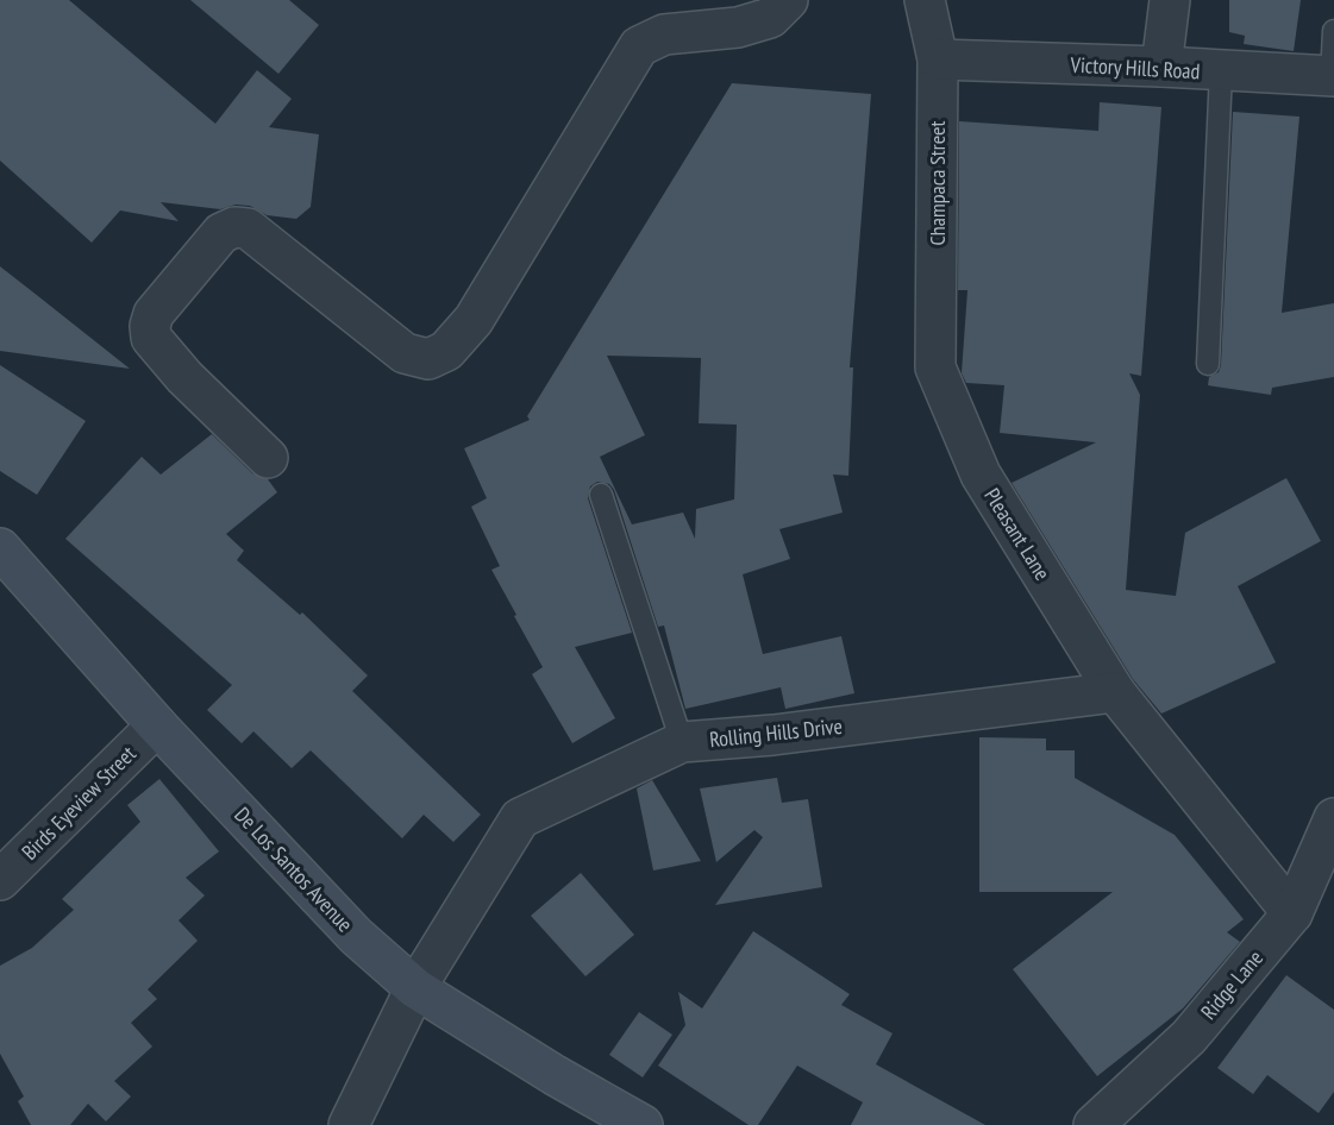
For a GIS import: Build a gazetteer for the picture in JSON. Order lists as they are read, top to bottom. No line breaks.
{"streets":{"street":["Victory Hills Road","Champaca Street","Pleasant Lane","Rolling Hills Drive","Birds Eyeview Street","De Los Santos Avenue","Ridge Lane"]},"crossings":[["Victory Hills Road","Champaca Street"],["Champaca Street","Pleasant Lane"],["Pleasant Lane","Rolling Hills Drive"],["Rolling Hills Drive","De Los Santos Avenue"],["Birds Eyeview Street","De Los Santos Avenue"]]}
